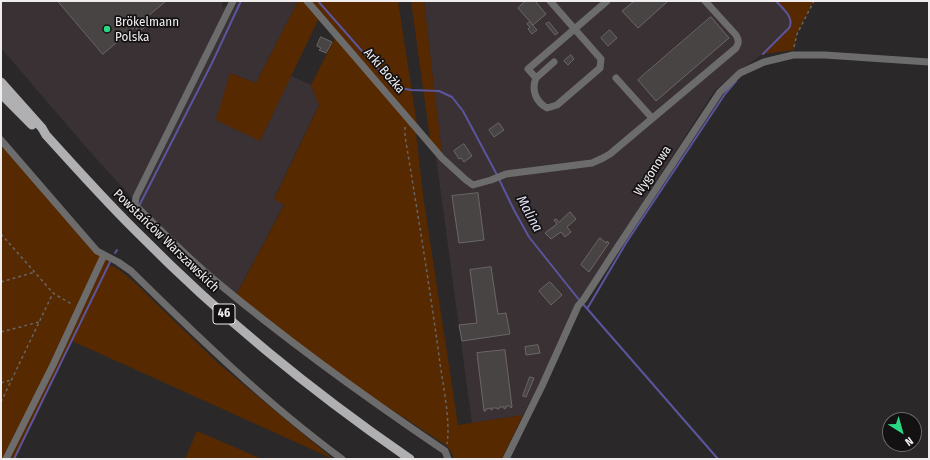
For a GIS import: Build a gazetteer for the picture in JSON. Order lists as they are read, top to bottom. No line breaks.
{"streets":{"main road":["Powstańców Warszawskich","46"],"street":["Arki Bożka","Wygonowa"]},"water":["Malina"],"places":["Brökelmann Polska"],"north":"bottom right"}
